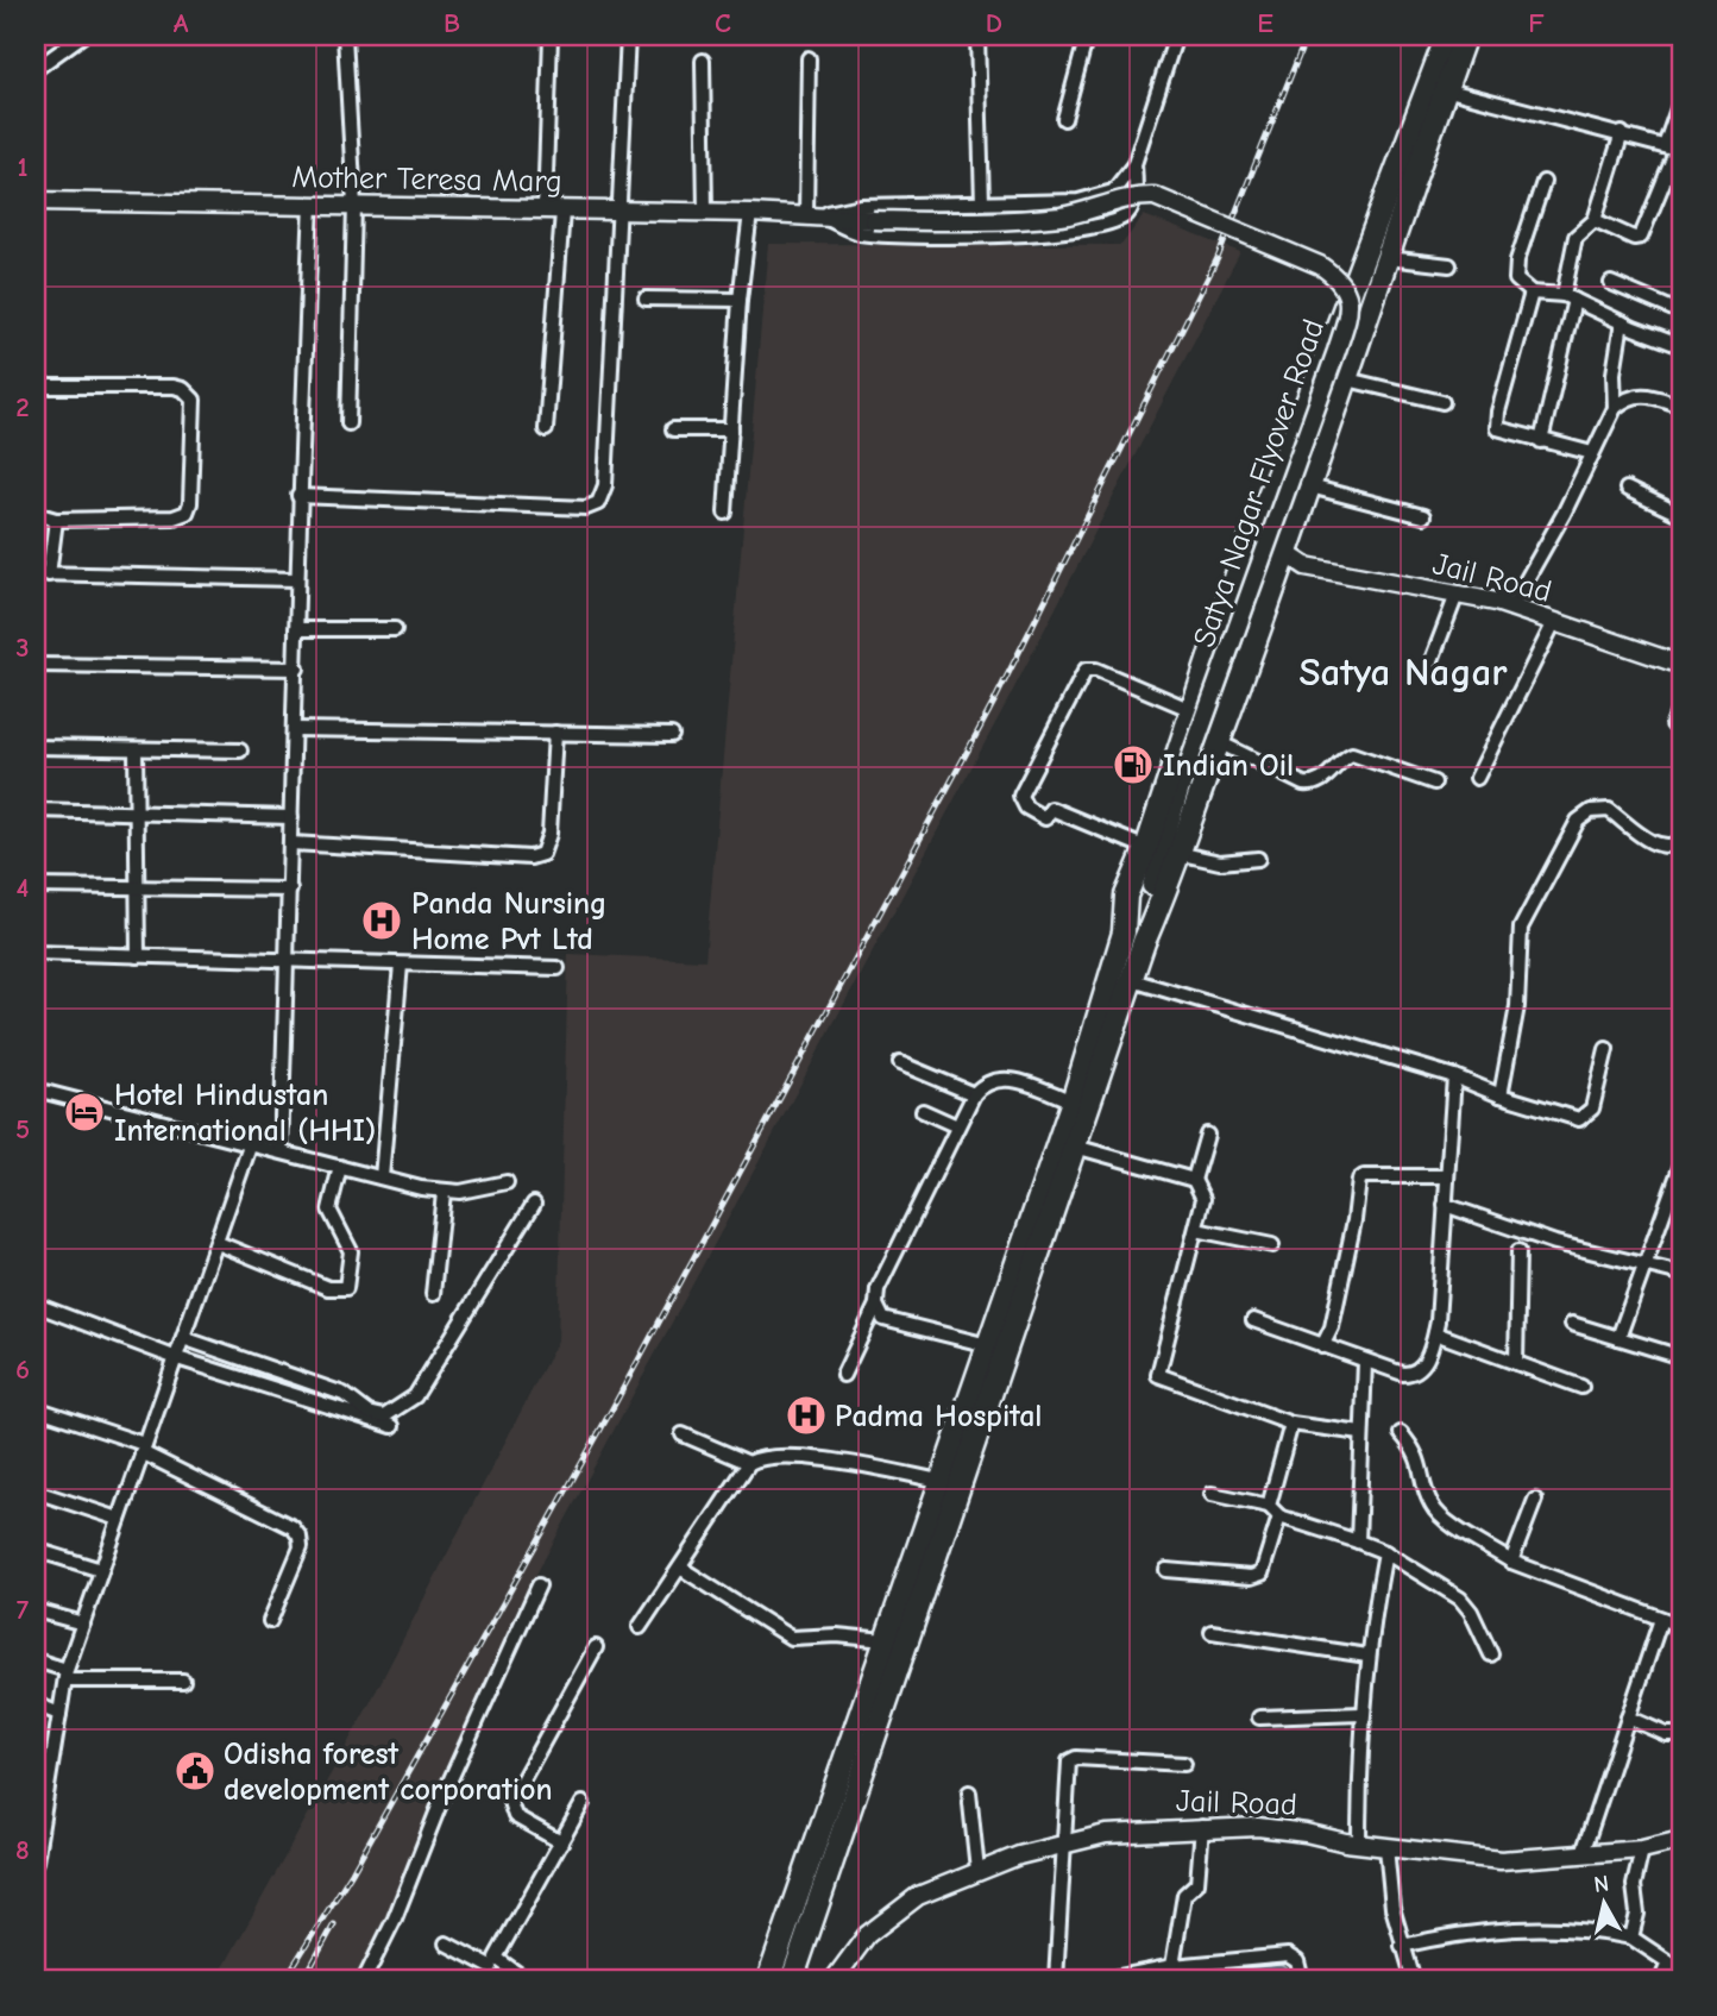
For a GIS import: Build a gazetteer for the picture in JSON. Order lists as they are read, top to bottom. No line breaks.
{"streets":{"street":["Mother Teresa Marg","Satya Nagar Flyover Road","Jail Road"]},"crossings":[["Mother Teresa Marg","Satya Nagar Flyover Road"]],"districts":["Satya Nagar"],"places":{"fuel station":["Indian Oil"],"hospital":["Panda Nursing Home Pvt Ltd","Padma Hospital"],"hotel":["Hotel Hindustan International (HHI)"],"public building":["Odisha forest development corporation"]},"north":"top","grid":{"columns":["A","B","C","D","E","F"],"rows":["1","2","3","4","5","6","7","8"]}}
